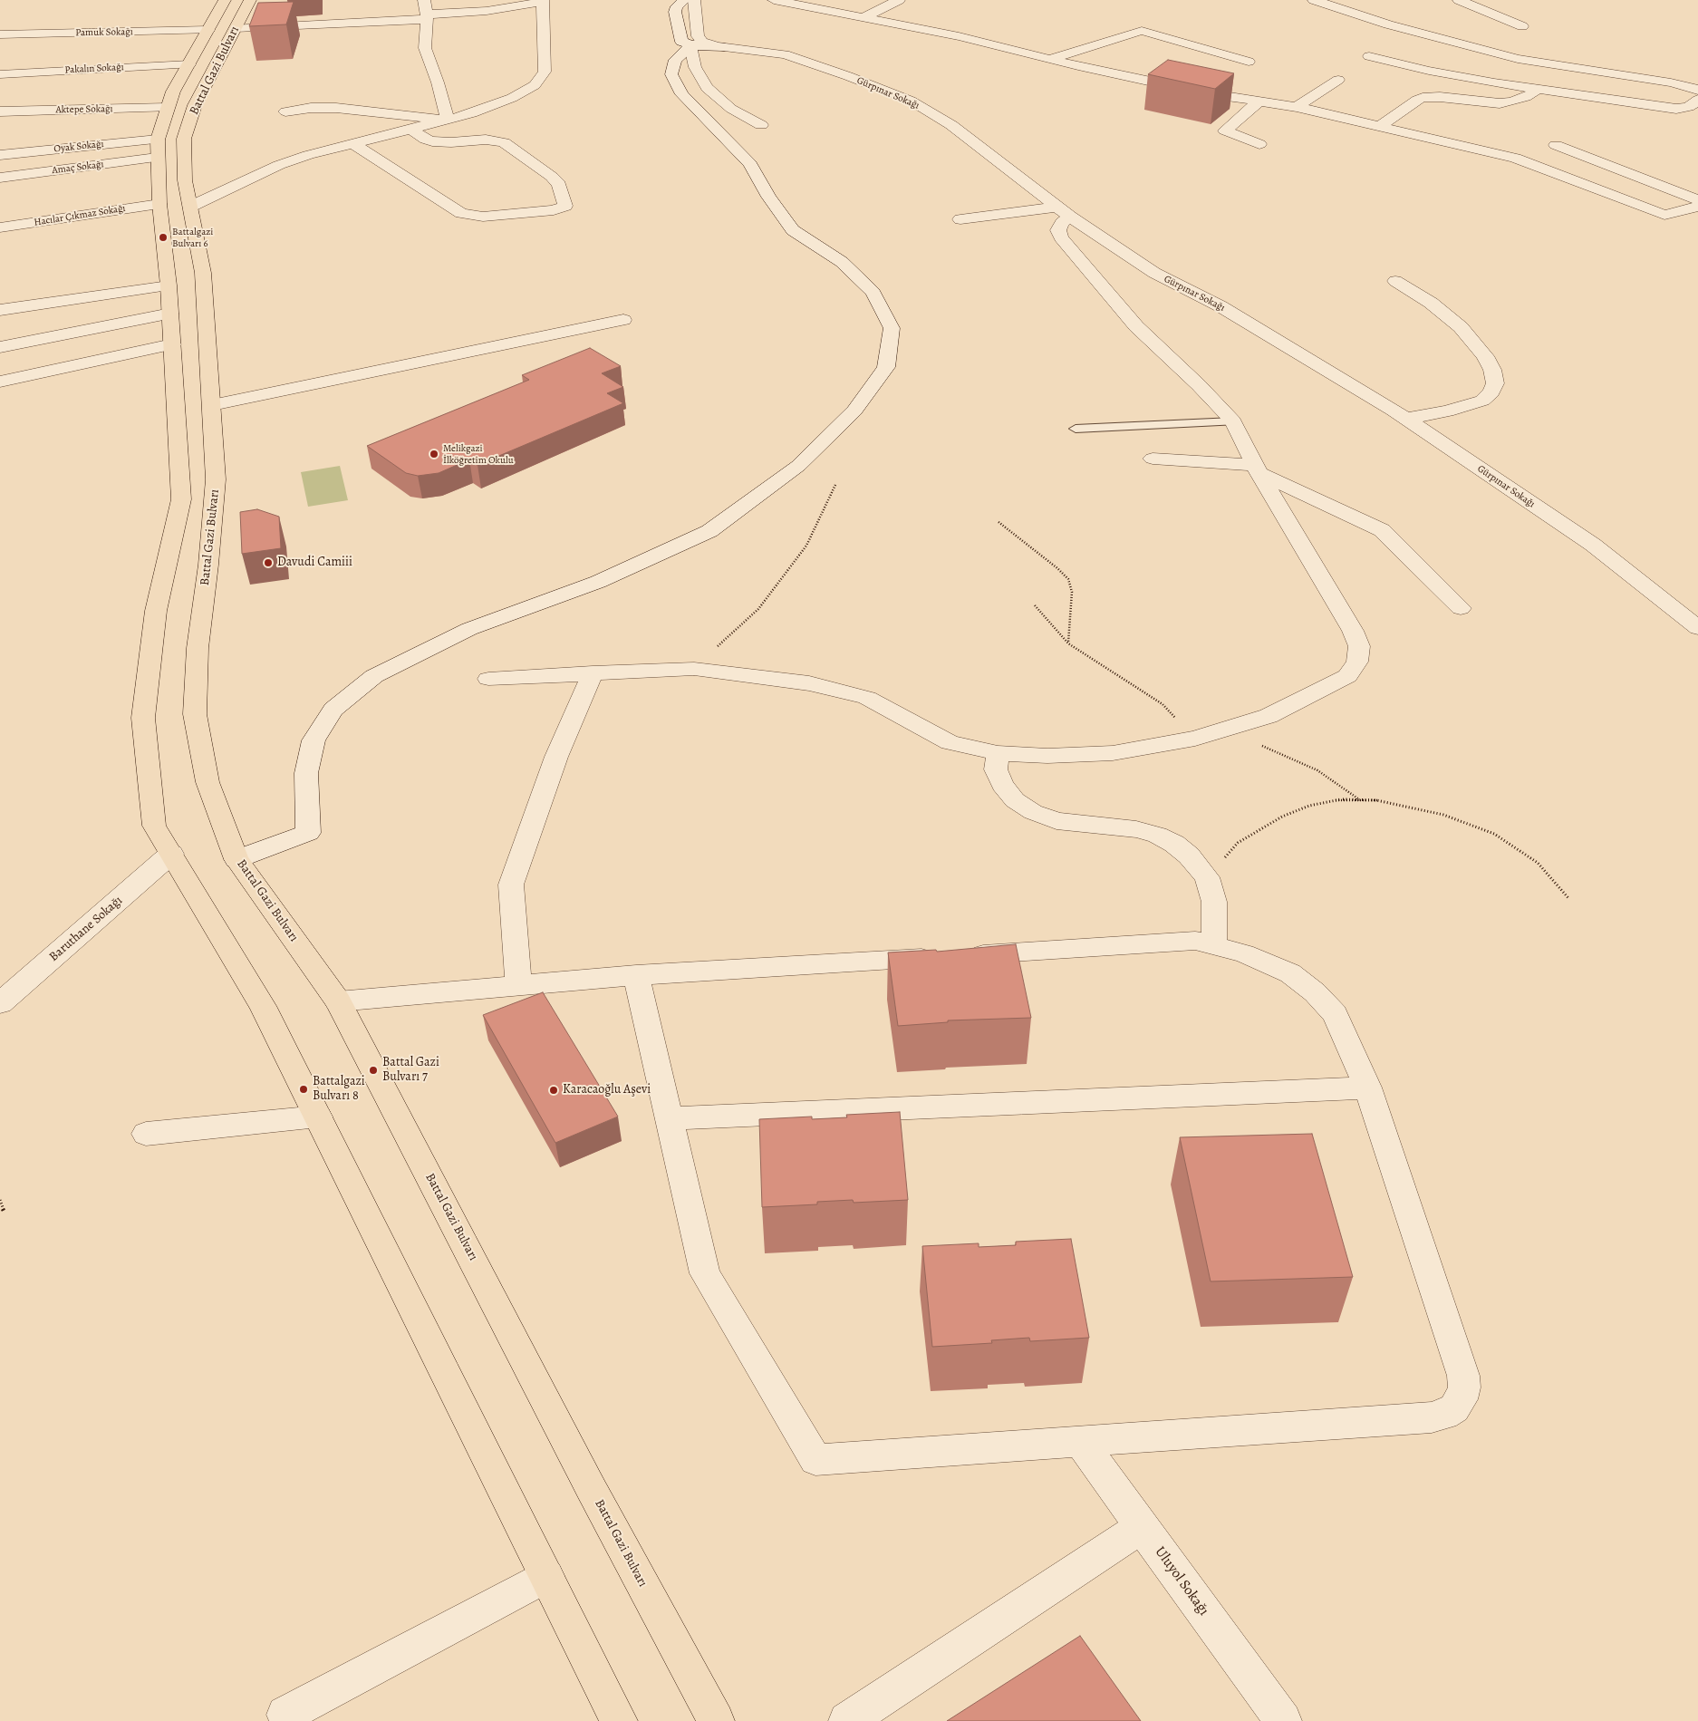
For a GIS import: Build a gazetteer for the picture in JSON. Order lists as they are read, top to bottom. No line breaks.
{"streets":{"main road":["Battal Gazi Bulvarı"],"street":["Pamuk Sokağı","Pakalın Sokağı","Gürpınar Sokağı","Aktepe Sokağı","Oyak Sokağı","Amaç Sokağı","Hacılar Çıkmaz Sokağı","Baruthane Sokağı","Uluyol Sokağı"]},"crossings":[["Pamuk Sokağı","Battal Gazi Bulvarı"],["Pakalın Sokağı","Battal Gazi Bulvarı"],["Battal Gazi Bulvarı","Aktepe Sokağı"],["Battal Gazi Bulvarı","Oyak Sokağı"],["Battal Gazi Bulvarı","Amaç Sokağı"],["Battal Gazi Bulvarı","Hacılar Çıkmaz Sokağı"],["Battal Gazi Bulvarı","Baruthane Sokağı"],["Oyak Sokağı","Amaç Sokağı"]],"places":["Battalgazi Bulvarı 6","Melikgazi İlköğretim Okulu","Davudi Camiii","Battal Gazi Bulvarı 7","Battalgazi Bulvarı 8","Karacaoğlu Aşevi"]}
